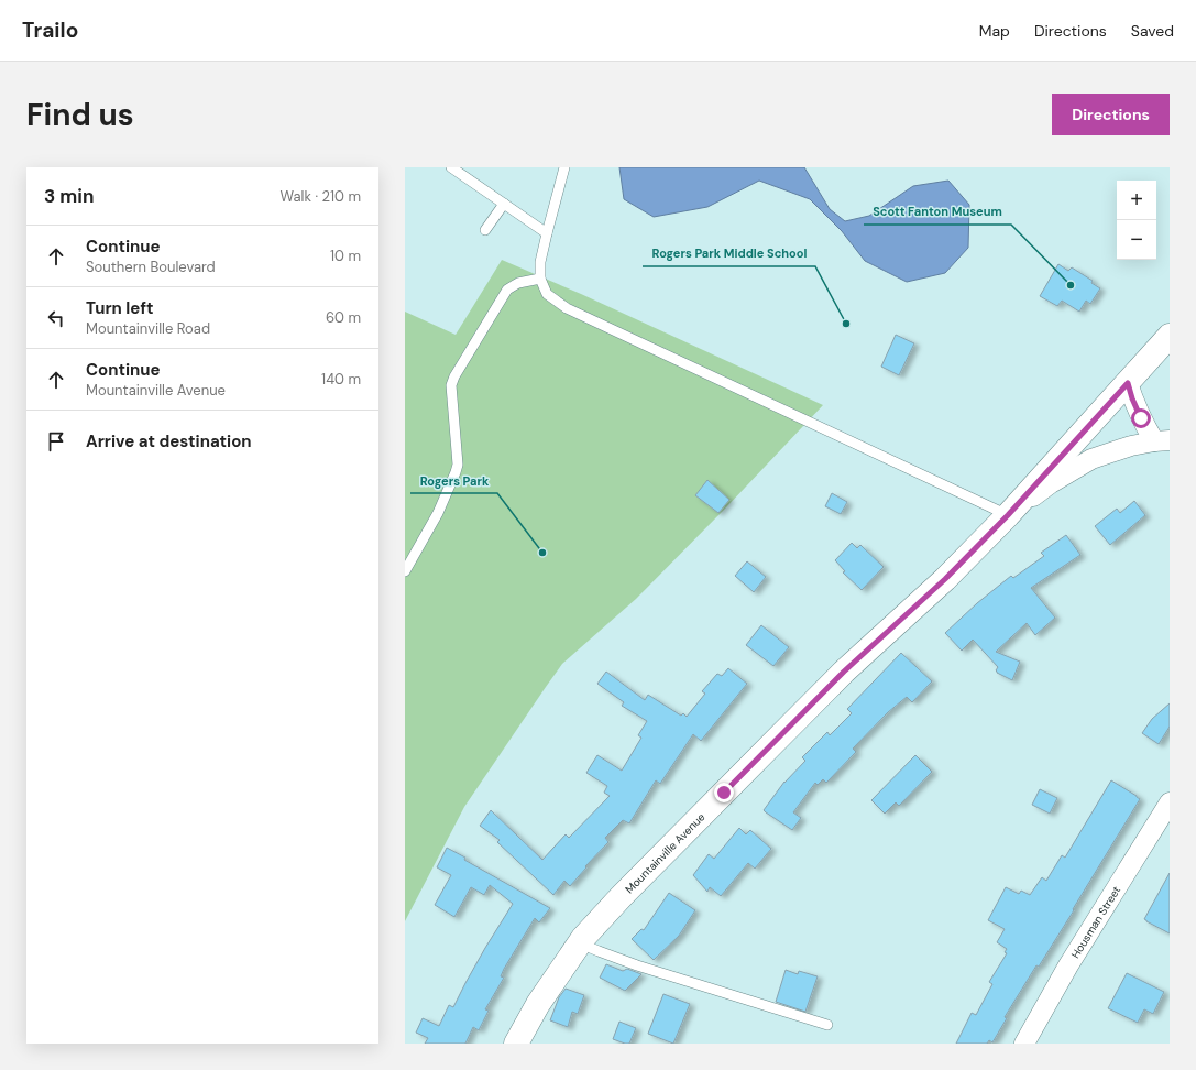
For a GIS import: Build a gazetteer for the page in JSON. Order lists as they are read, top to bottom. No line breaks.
{"streets":{"street":["Mountainville Avenue","Housman Street"]},"places":["Scott Fanton Museum","Rogers Park Middle School","Rogers Park"],"page":{"header":"Trailo","nav":["Map","Directions","Saved"],"buttons":"Directions","title":"Find us","heading":["3 min","Walk · 210 m"],"map_buttons":["+","−"],"list":[["Continue","Southern Boulevard","10 m"],["Turn left","Mountainville Road","60 m"],["Continue","Mountainville Avenue","140 m"],"Arrive at destination"]}}
